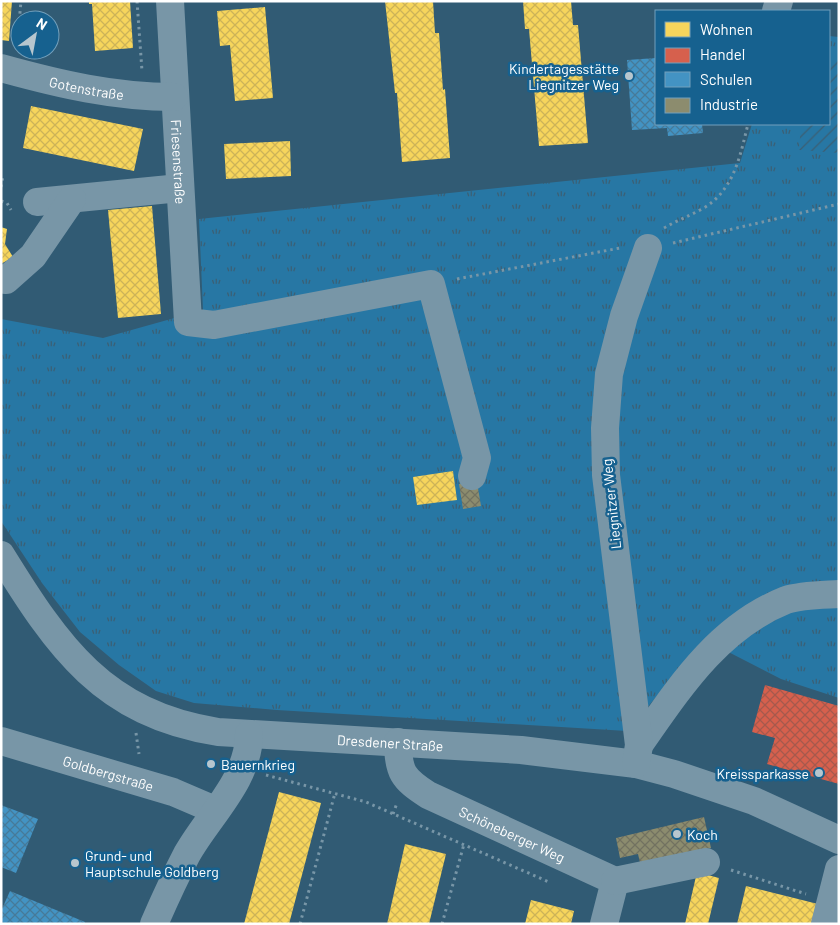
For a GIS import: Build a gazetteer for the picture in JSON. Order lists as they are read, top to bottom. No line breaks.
{"streets":{"street":["Gotenstraße","Friesenstraße","Liegnitzer Weg","Dresdener Straße","Goldbergstraße","Schöneberger Weg"]},"crossings":[["Gotenstraße","Friesenstraße"],["Liegnitzer Weg","Dresdener Straße"],["Dresdener Straße","Schöneberger Weg"]],"places":["Kindertagesstätte Liegnitzer Weg","Bauernkrieg","Kreissparkasse","Koch","Grund- und Hauptschule Goldberg"],"legend":["Wohnen","Handel","Schulen","Industrie"],"north":"top right"}
